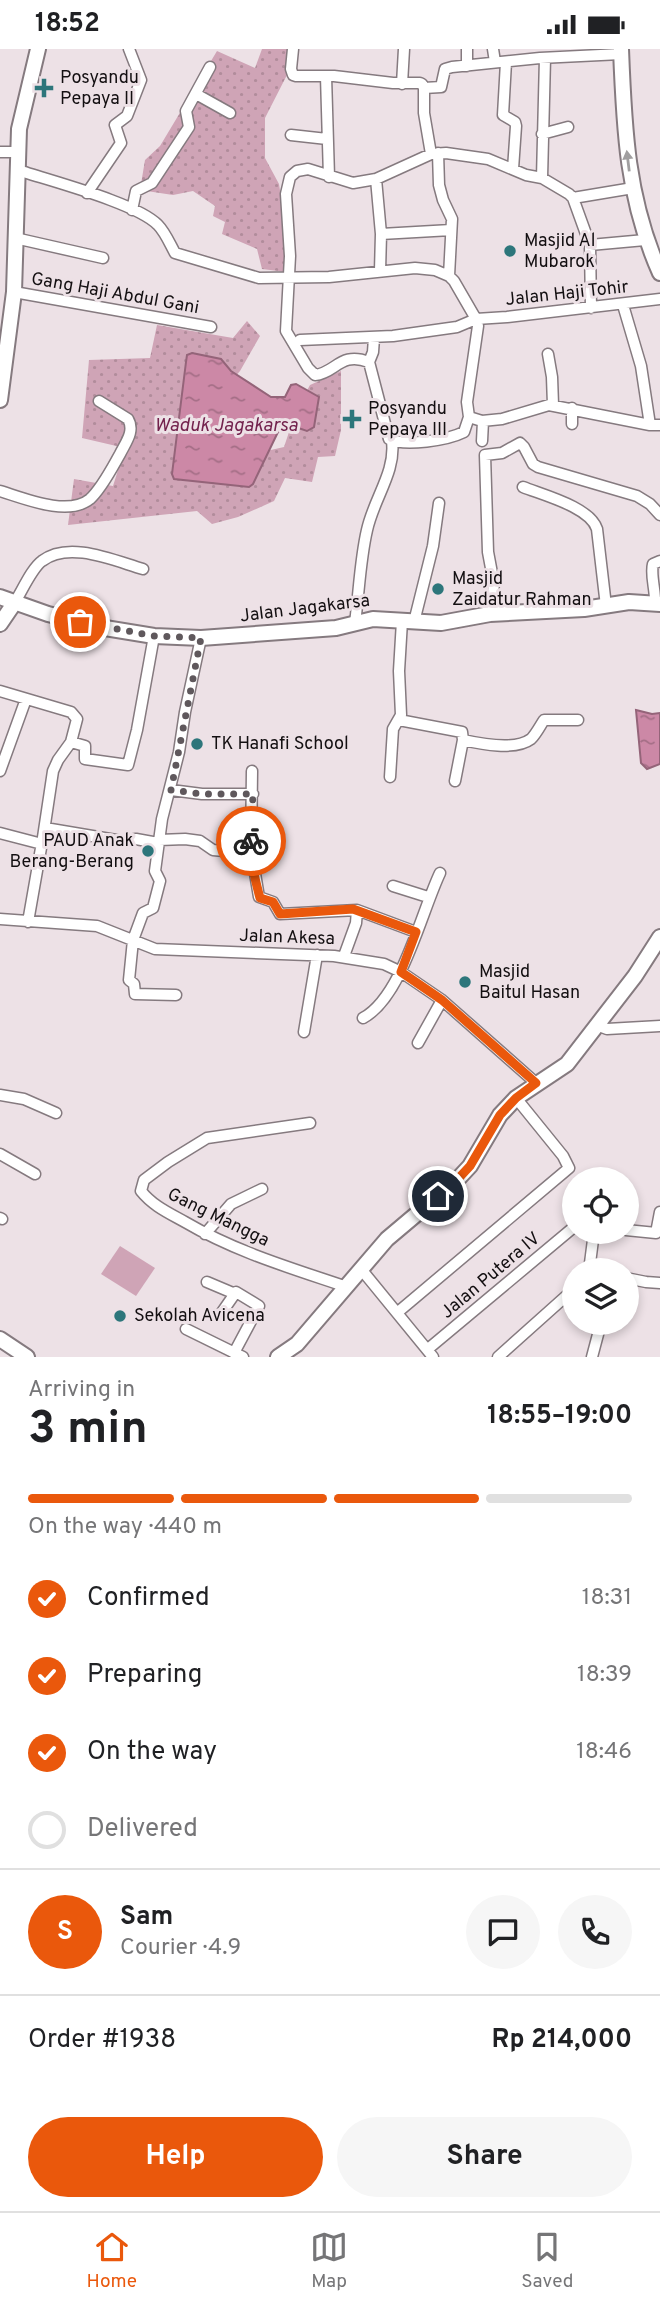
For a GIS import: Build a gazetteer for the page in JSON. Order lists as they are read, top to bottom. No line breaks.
{"streets":{"main road":["Jalan Jagakarsa"],"street":["Gang Haji Abdul Gani","Jalan Haji Tohir","Jalan Akesa","Gang Mangga","Jalan Putera IV"]},"water":["Waduk Jagakarsa"],"places":{"health":["Posyandu Pepaya II","Posyandu Pepaya III"],"other":["Masjid Al Mubarok","Masjid Zaidatur Rahman","TK Hanafi School","PAUD Anak Berang-Berang","Masjid Baitul Hasan","Sekolah Avicena"]},"page":{"status":"18:52","heading":["3 min","Arriving in","18:55–19:00"],"panel":["Sam","Courier · 4.9","Order #1938","Rp 214,000"],"bar":"On the way · 440 m","list":[["Confirmed","18:31"],["Preparing","18:39"],["On the way","18:46"],"Delivered"],"round":"S","buttons":["Help","Share"],"tabs":["Home","Map","Saved"]}}
